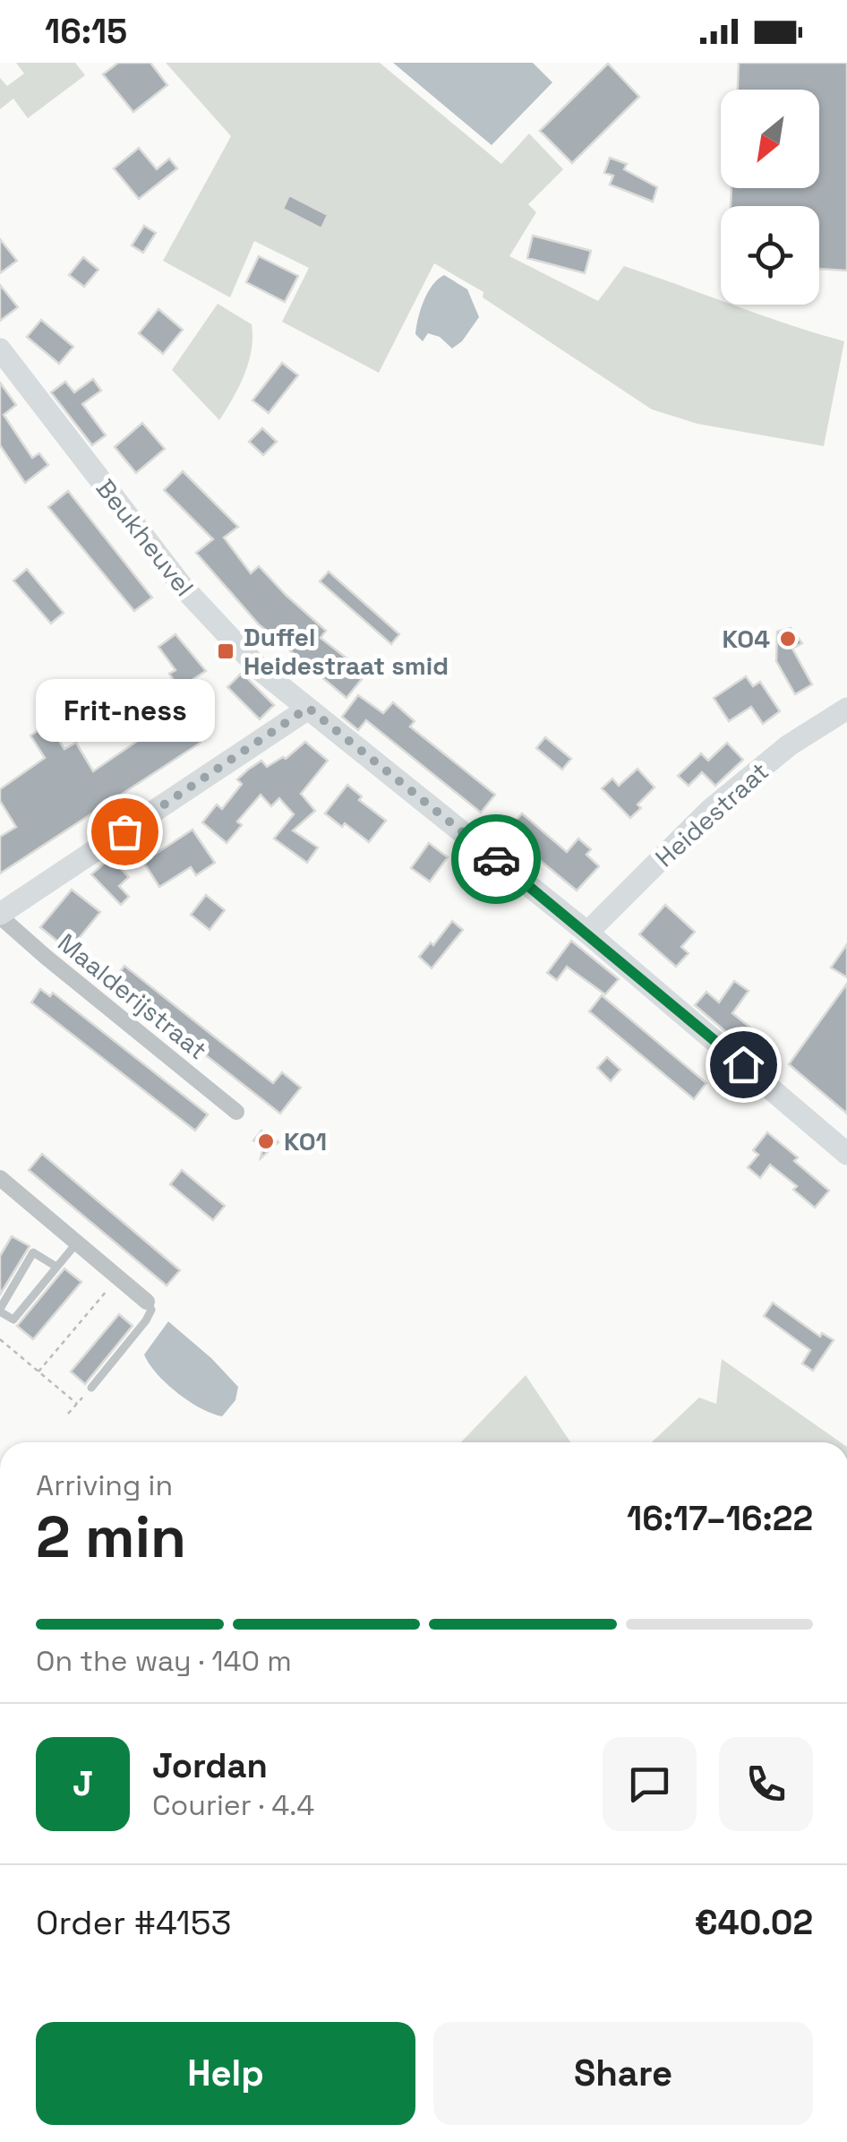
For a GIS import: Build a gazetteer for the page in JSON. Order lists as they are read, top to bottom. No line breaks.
{"streets":{"street":["Beukheuvel","Heidestraat","Maalderijstraat"]},"crossings":[["Beukheuvel","Heidestraat"]],"places":{"other":["KO4","Frit-ness","KO1"],"transit":["Duffel Heidestraat smid"]},"north":"bottom left","page":{"status":"16:15","bubble":"Frit-ness","heading":["2 min","Arriving in","16:17–16:22"],"panel":["Jordan","Courier · 4.4","Order #4153","€40.02"],"bar":"On the way · 140 m","round":"J","buttons":["Help","Share"]}}
